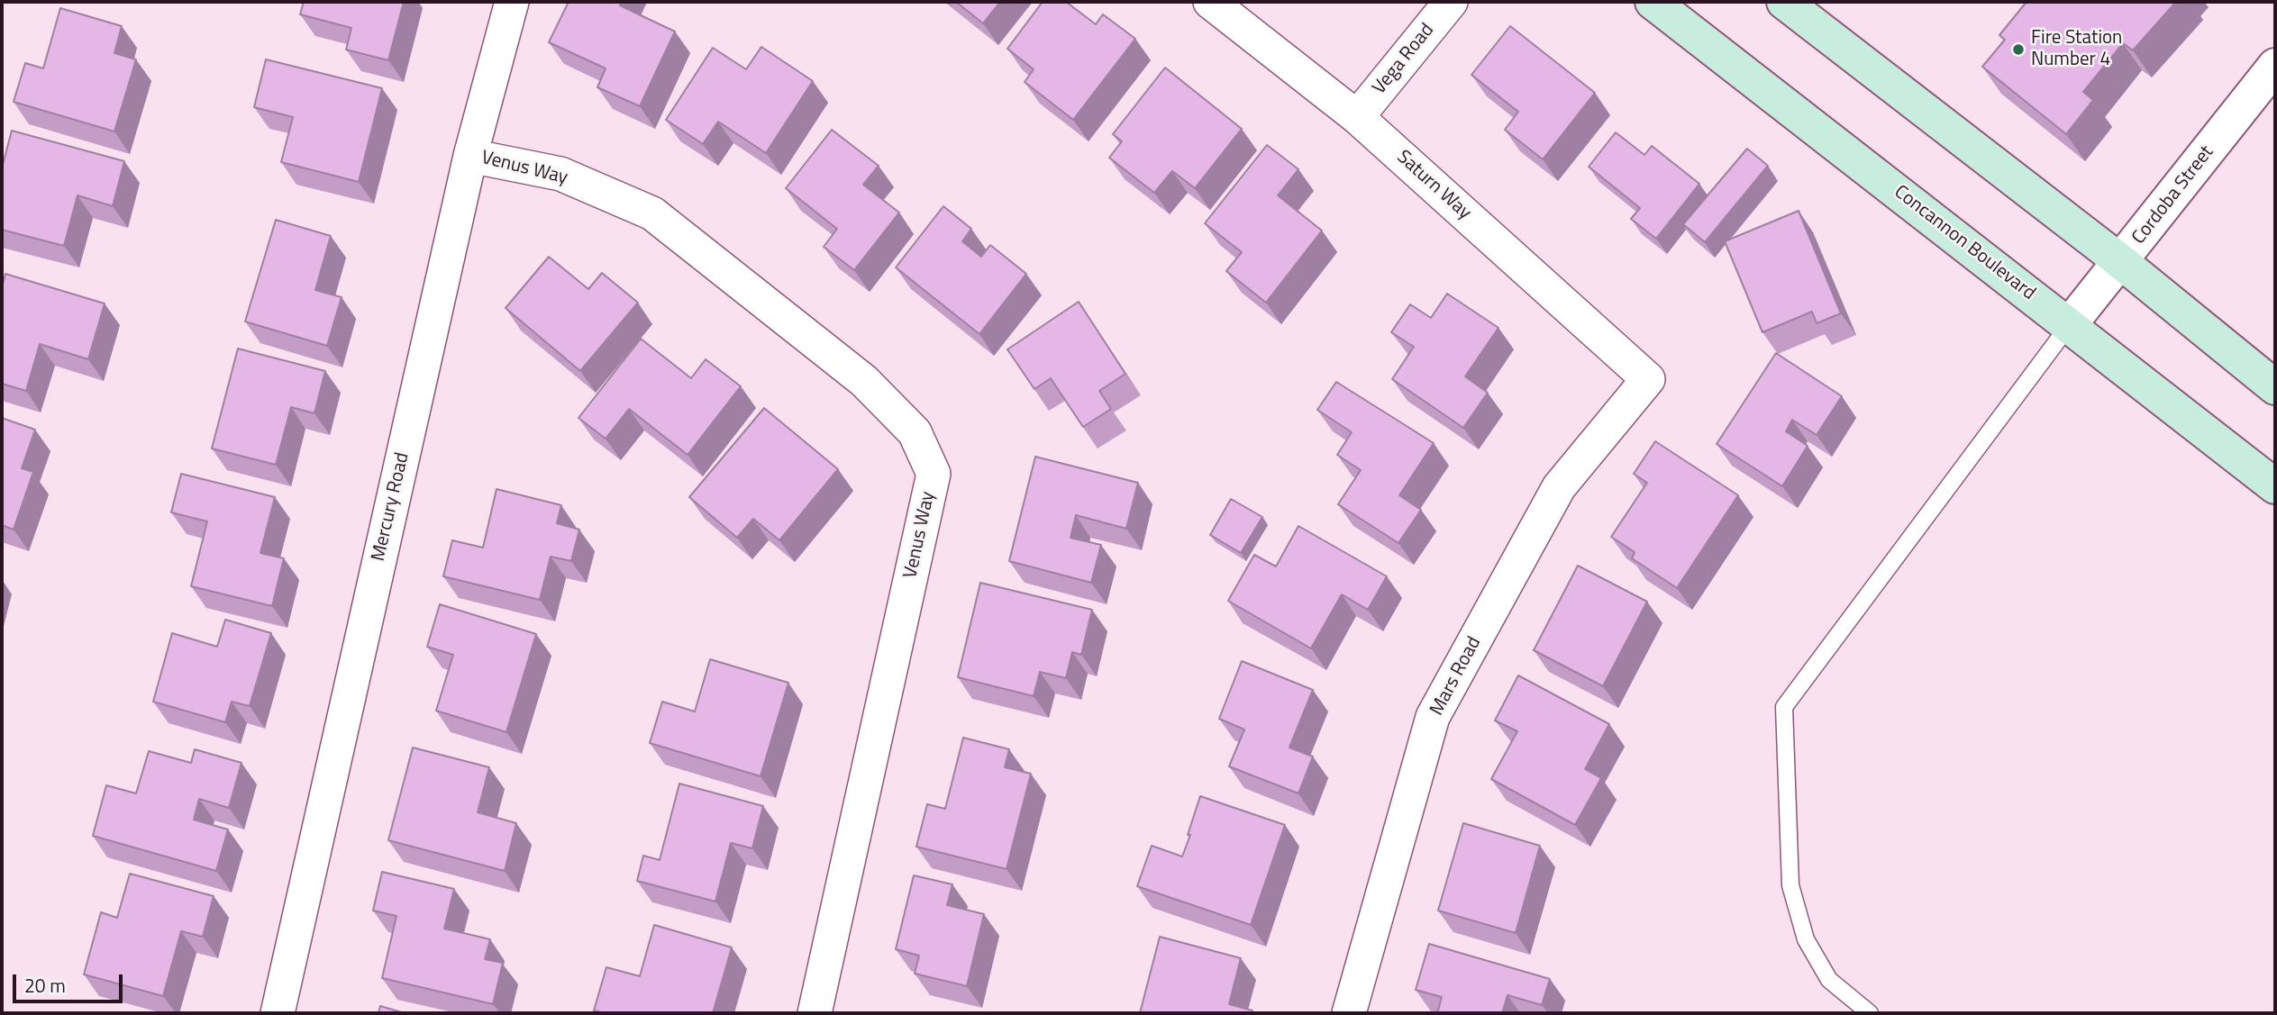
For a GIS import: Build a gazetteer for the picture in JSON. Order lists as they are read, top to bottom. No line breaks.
{"streets":{"main road":["Concannon Boulevard"],"street":["Vega Road","Venus Way","Saturn Way","Cordoba Street","Mercury Road","Mars Road"]},"crossings":[["Vega Road","Saturn Way"],["Venus Way","Mercury Road"],["Saturn Way","Mars Road"],["Cordoba Street","Concannon Boulevard"]],"places":["Fire Station Number 4"],"scale_bar":"20 m"}
